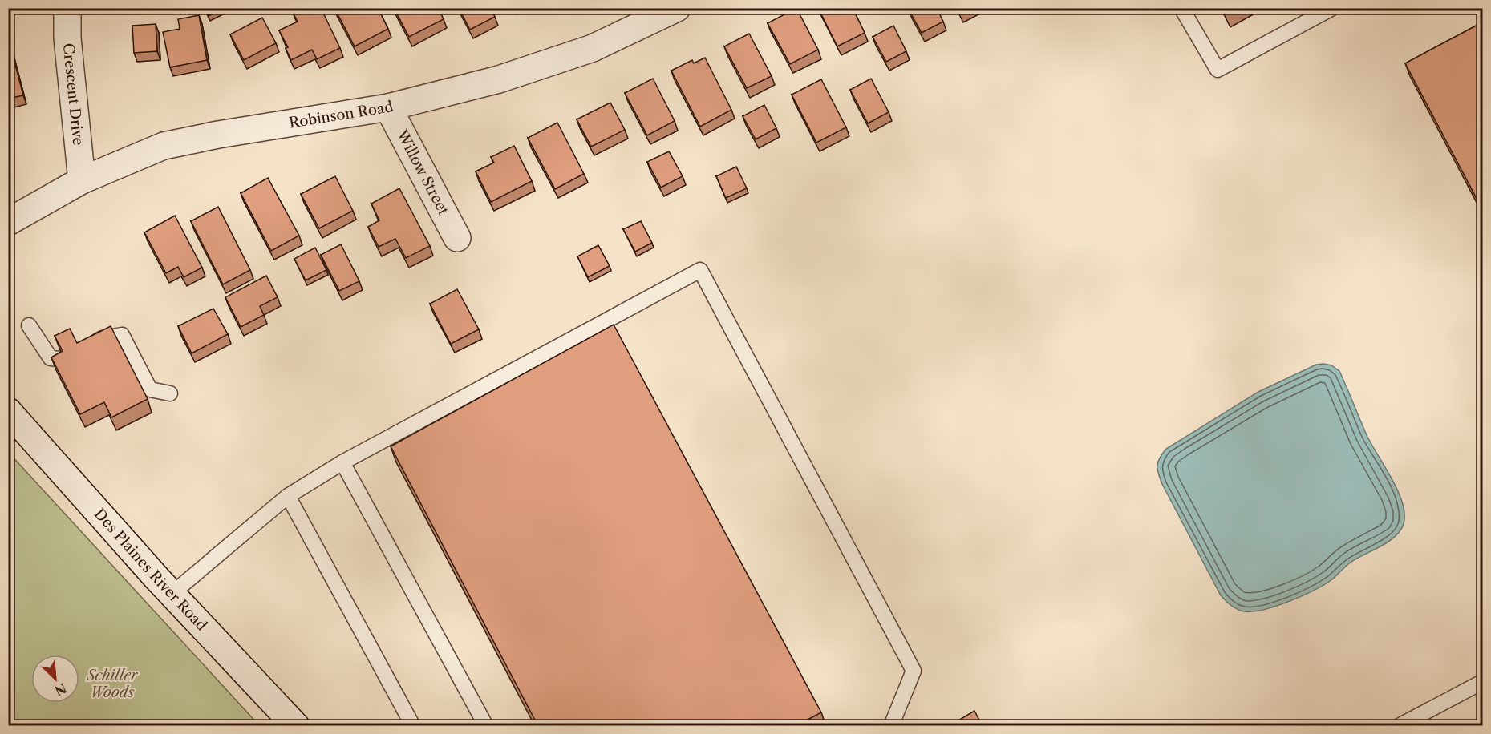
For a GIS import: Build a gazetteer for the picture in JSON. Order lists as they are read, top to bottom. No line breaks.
{"streets":{"street":["Crescent Drive","Robinson Road","Willow Street","Des Plaines River Road"]},"crossings":[["Crescent Drive","Robinson Road"],["Robinson Road","Willow Street"]],"parks":["Schiller Woods"],"north":"bottom right"}
